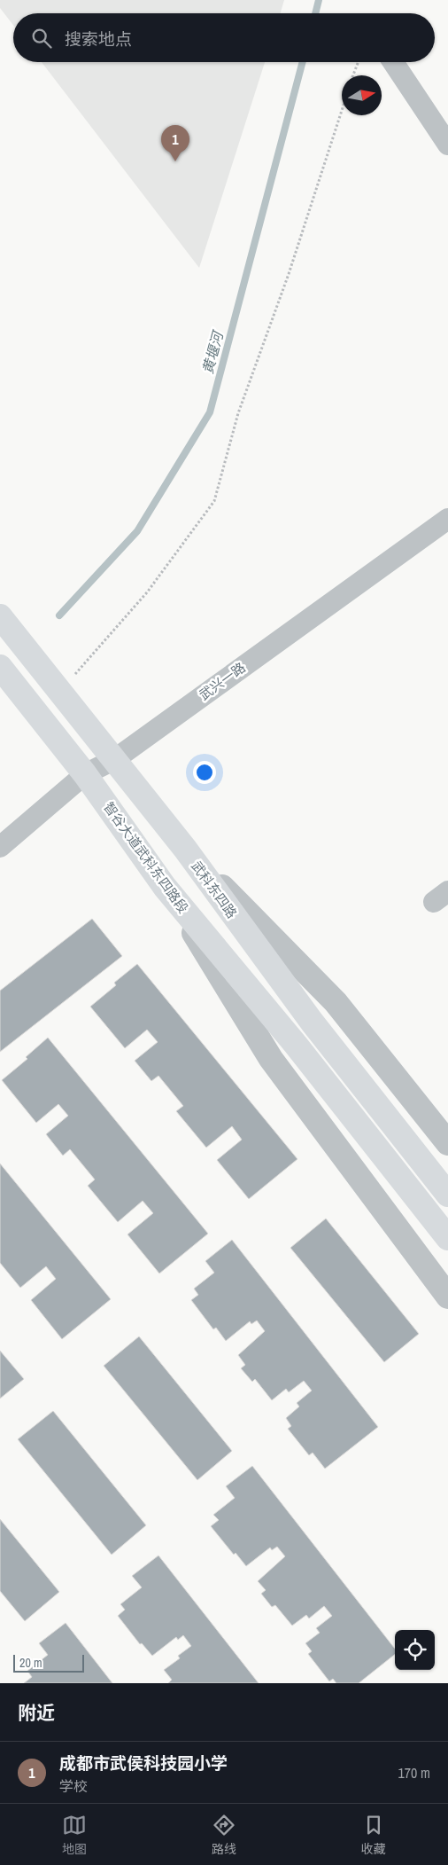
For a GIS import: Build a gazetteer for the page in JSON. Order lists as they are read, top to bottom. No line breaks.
{"streets":{"main road":["智谷大道武科东四路段","武科东四路"],"street":["武兴一路"]},"crossings":[["武兴一路","智谷大道武科东四路段"],["武兴一路","武科东四路"]],"water":["黄堰河"],"scale_bar":"20 m","north":"right","page":{"search":"搜索地点","pins":"1","scale":"20 m","heading":"附近","list":[{"mark":"1","name":"成都市武侯科技园小学","note":"学校","value":"170 m"}],"nav":["地图","路线","收藏"]}}
